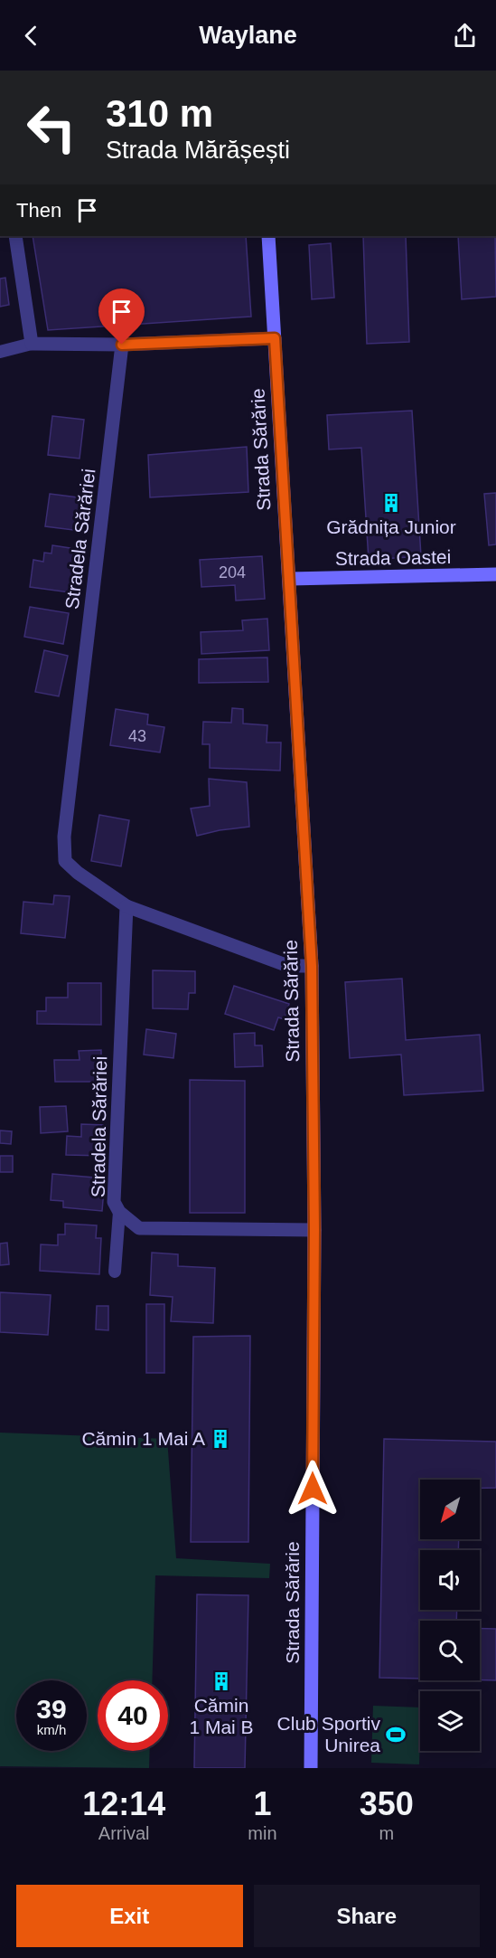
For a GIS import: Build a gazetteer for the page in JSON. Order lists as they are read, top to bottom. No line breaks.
{"streets":{"street":["Strada Sărărie","Stradela Sărăriei","Strada Oastei"]},"crossings":[["Strada Sărărie","Stradela Sărăriei"],["Strada Sărărie","Strada Oastei"]],"places":{"building":["Grădnița Junior","Cămin 1 Mai A","Cămin 1 Mai B"],"sports":["Club Sportiv Unirea"]},"house_numbers":["204","43"],"north":"bottom left","page":{"header":"Waylane","turn":["310 m","Strada Mărășești"],"then":"Then","speed":"39 km/h","limit":"40","eta":["12:14","Arrival","1","min","350","m"],"buttons":["Exit","Share"]}}
